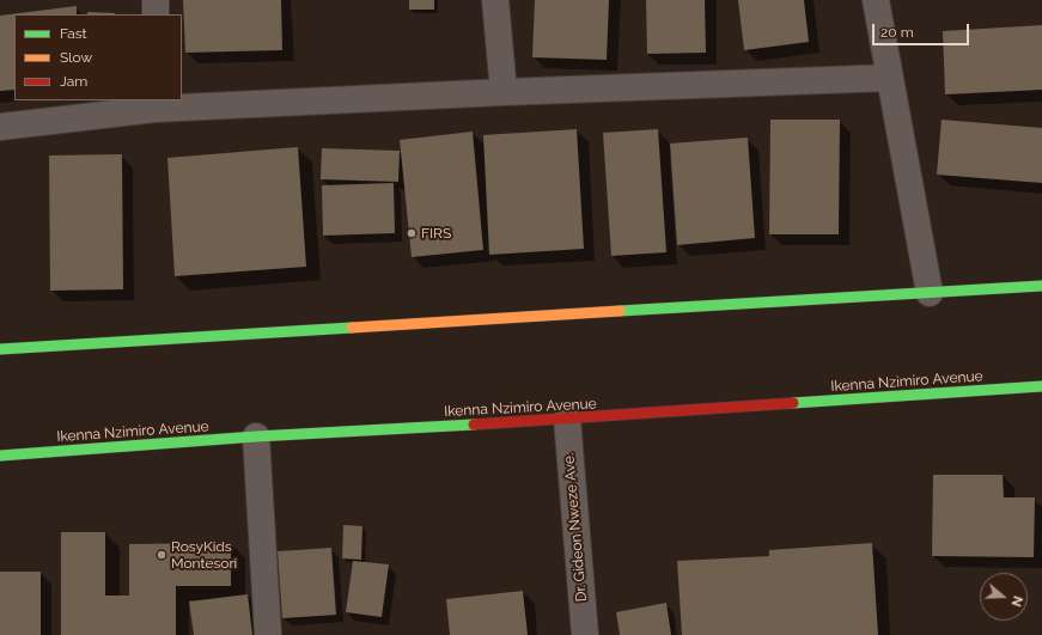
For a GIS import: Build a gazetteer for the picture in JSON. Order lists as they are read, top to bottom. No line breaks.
{"streets":{"street":["Ikenna Nzimiro Avenue","Dr. Gideon Nweze Ave."]},"crossings":[["Ikenna Nzimiro Avenue","Dr. Gideon Nweze Ave."]],"places":["FIRS","RosyKids Montesori"],"legend":["Fast","Slow","Jam"],"scale_bar":"20 m","north":"right"}
